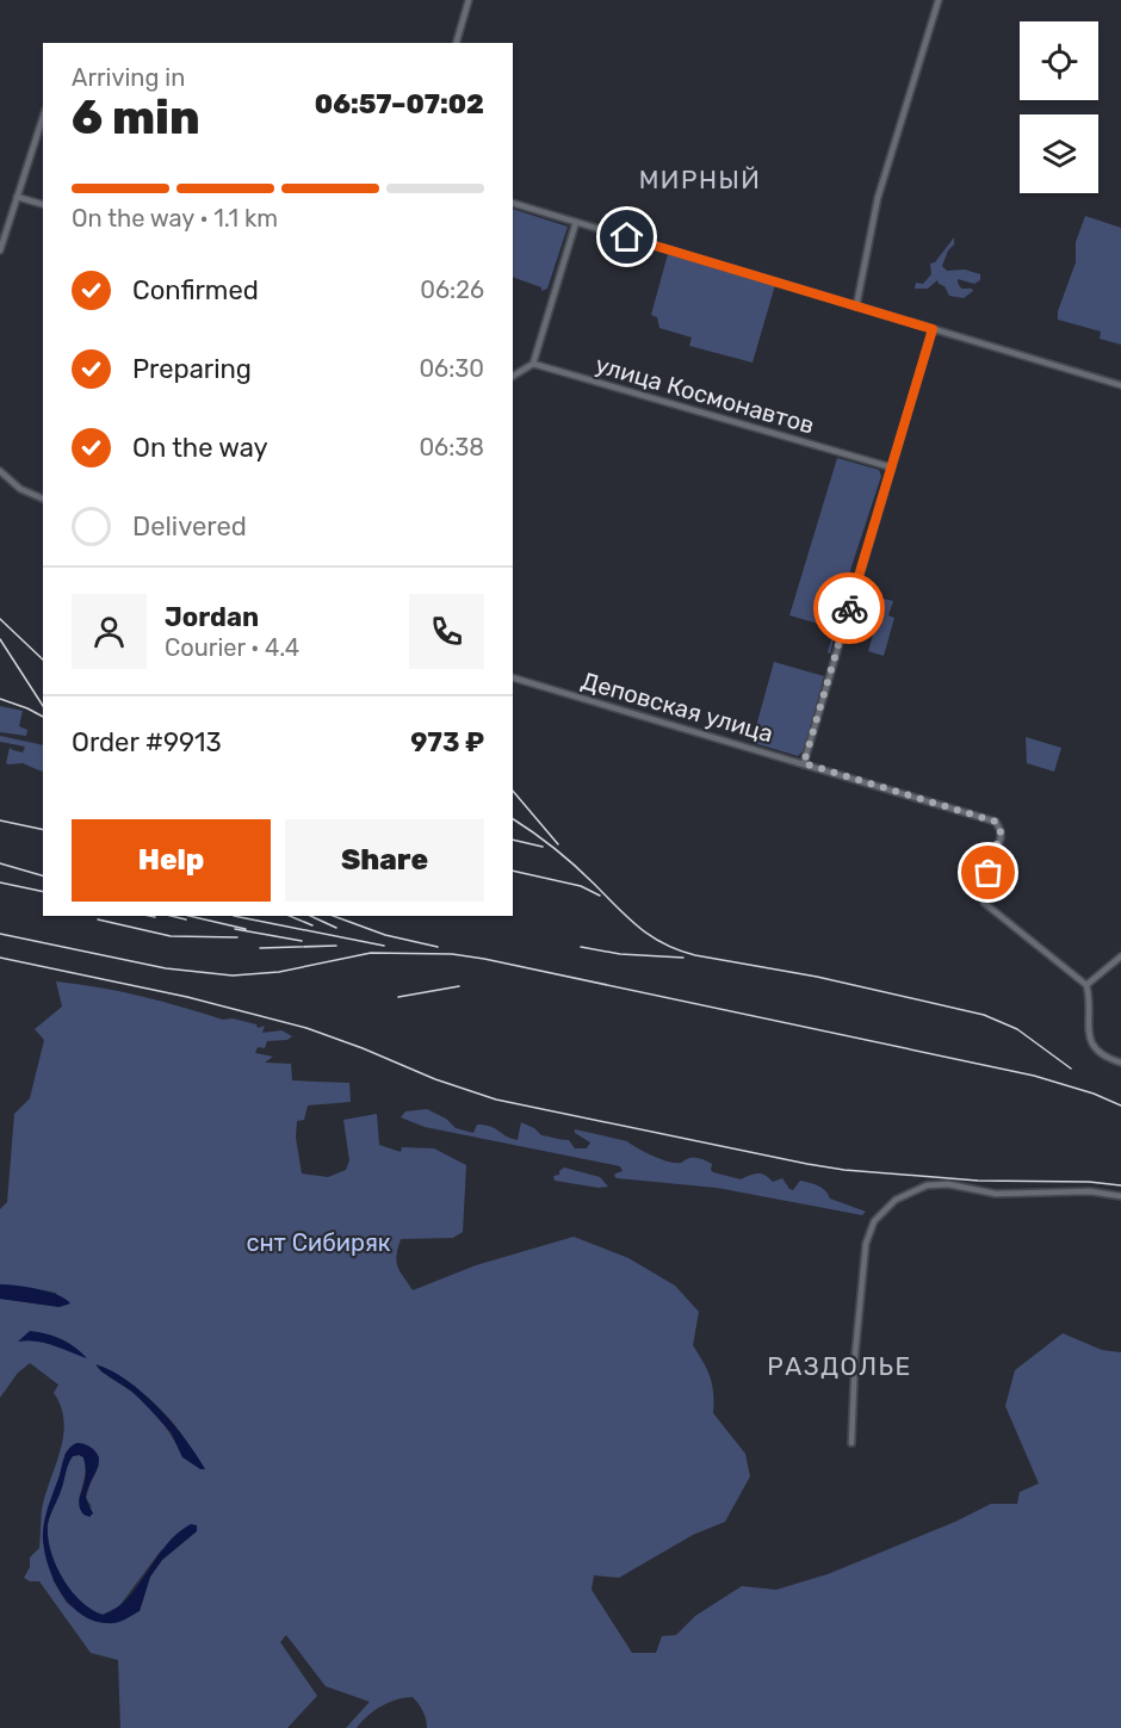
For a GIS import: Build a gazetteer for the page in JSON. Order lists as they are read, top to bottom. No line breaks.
{"streets":{"street":["улица Космонавтов","Деповская улица"]},"districts":["МИРНЫЙ","РАЗДОЛЬЕ"],"parks":["снт Сибиряк"],"page":{"heading":["6 min","Arriving in","06:57–07:02"],"panel":["Jordan","Courier · 4.4","Order #9913","973 ₽"],"bar":"On the way · 1.1 km","list":[["Confirmed","06:26"],["Preparing","06:30"],["On the way","06:38"],"Delivered"],"buttons":["Help","Share"]}}
